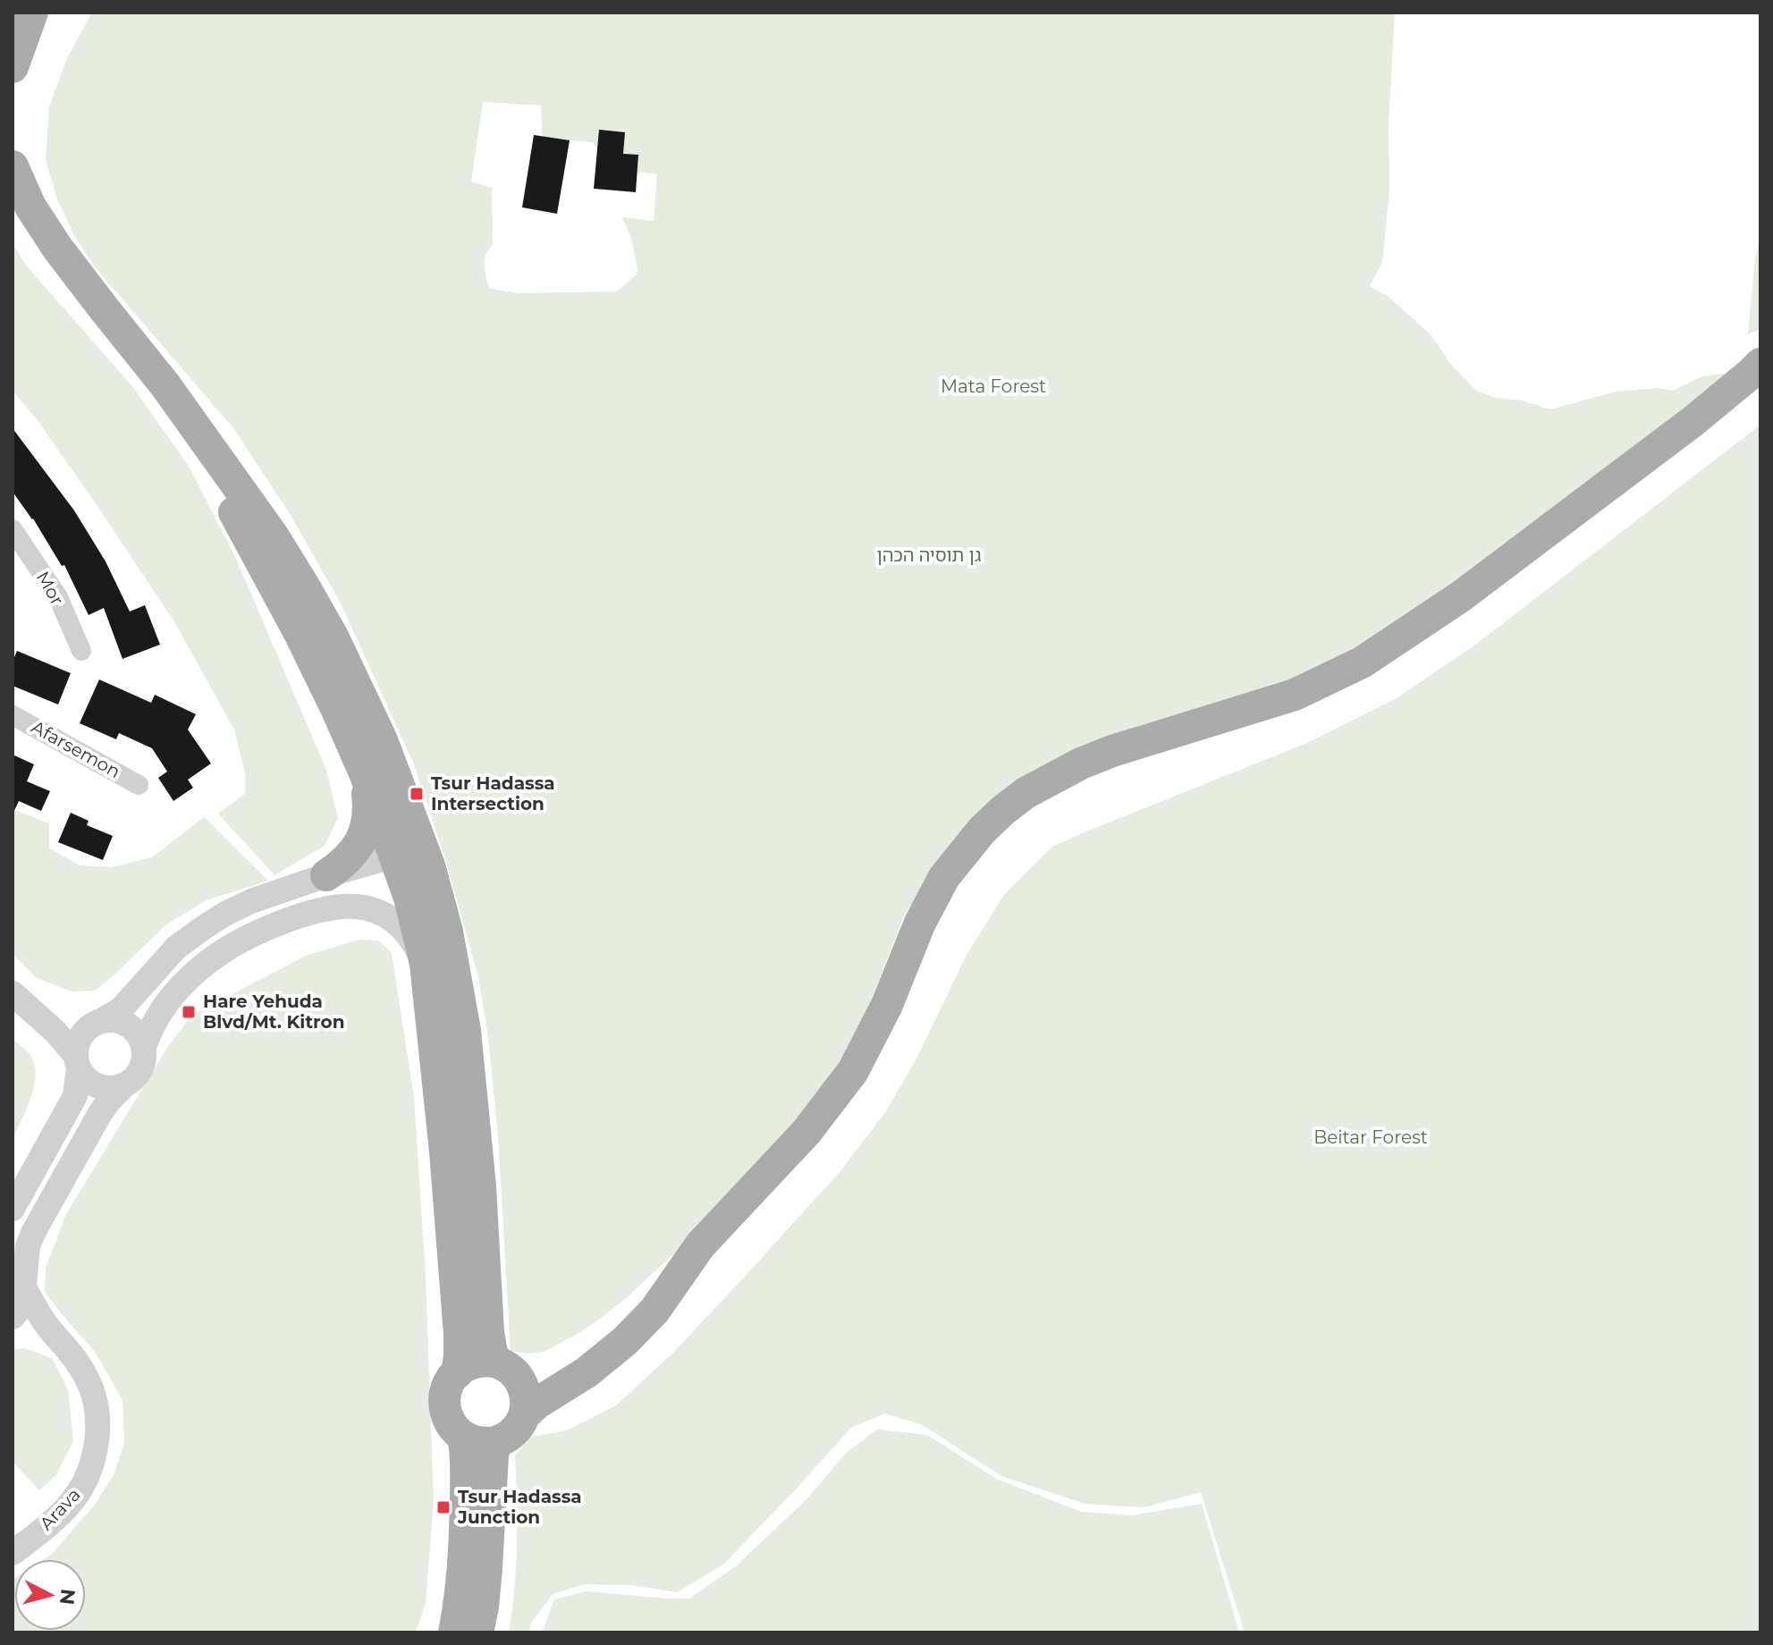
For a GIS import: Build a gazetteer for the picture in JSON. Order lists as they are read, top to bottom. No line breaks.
{"streets":{"street":["Mor","Afarsemon","Arava"]},"parks":["Mata Forest","גן תוסיה הכהן","Beitar Forest"],"places":{"transit":["Tsur Hadassa Intersection","Hare Yehuda Blvd/Mt. Kitron","Tsur Hadassa Junction"]},"north":"right"}
